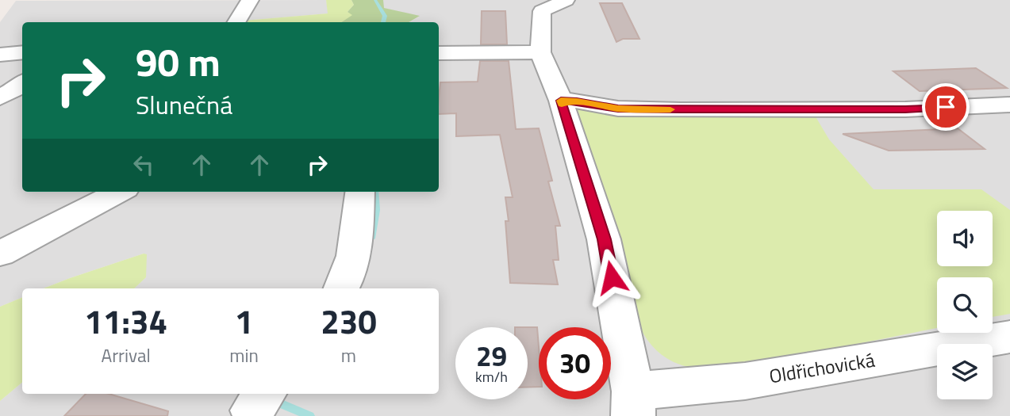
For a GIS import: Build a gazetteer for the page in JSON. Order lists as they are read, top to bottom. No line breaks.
{"streets":{"street":["Oldřichovická"]},"page":{"turn":["90 m","Slunečná"],"eta":["11:34","Arrival","1","min","230","m"],"speed":"29 km/h","limit":"30"}}
